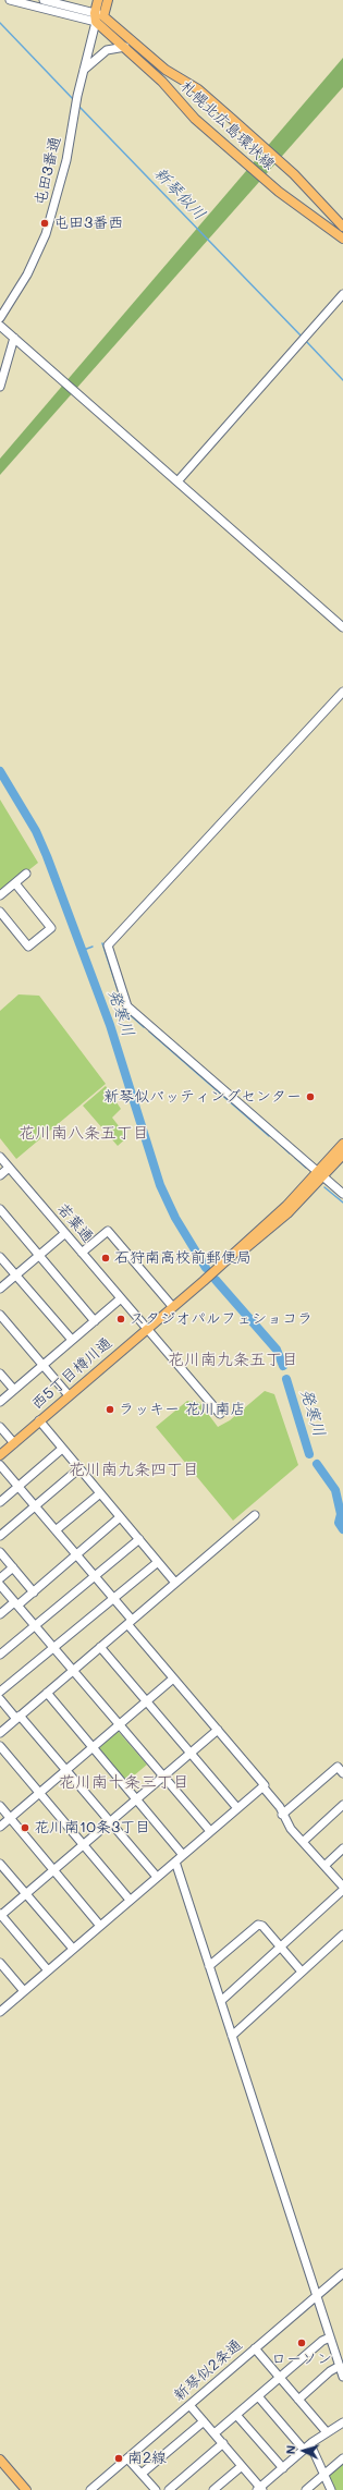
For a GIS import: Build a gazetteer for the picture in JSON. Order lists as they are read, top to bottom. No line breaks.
{"streets":{"main road":["札幌北広島環状線","西5丁目樽川通"],"street":["屯田3番通","若葉通","新琴似2条通"]},"crossings":[["札幌北広島環状線","屯田3番通"],["若葉通","西5丁目樽川通"]],"districts":["花川南八条五丁目","花川南九条五丁目","花川南九条四丁目","花川南十条三丁目"],"water":["新琴似川","発寒川"],"places":["屯田3番西","新琴似バッティングセンター","石狩南高校前郵便局","スタジオパルフェショコラ","ラッキー 花川南店","花川南10条3丁目","ローソン","南2線"],"north":"left"}
